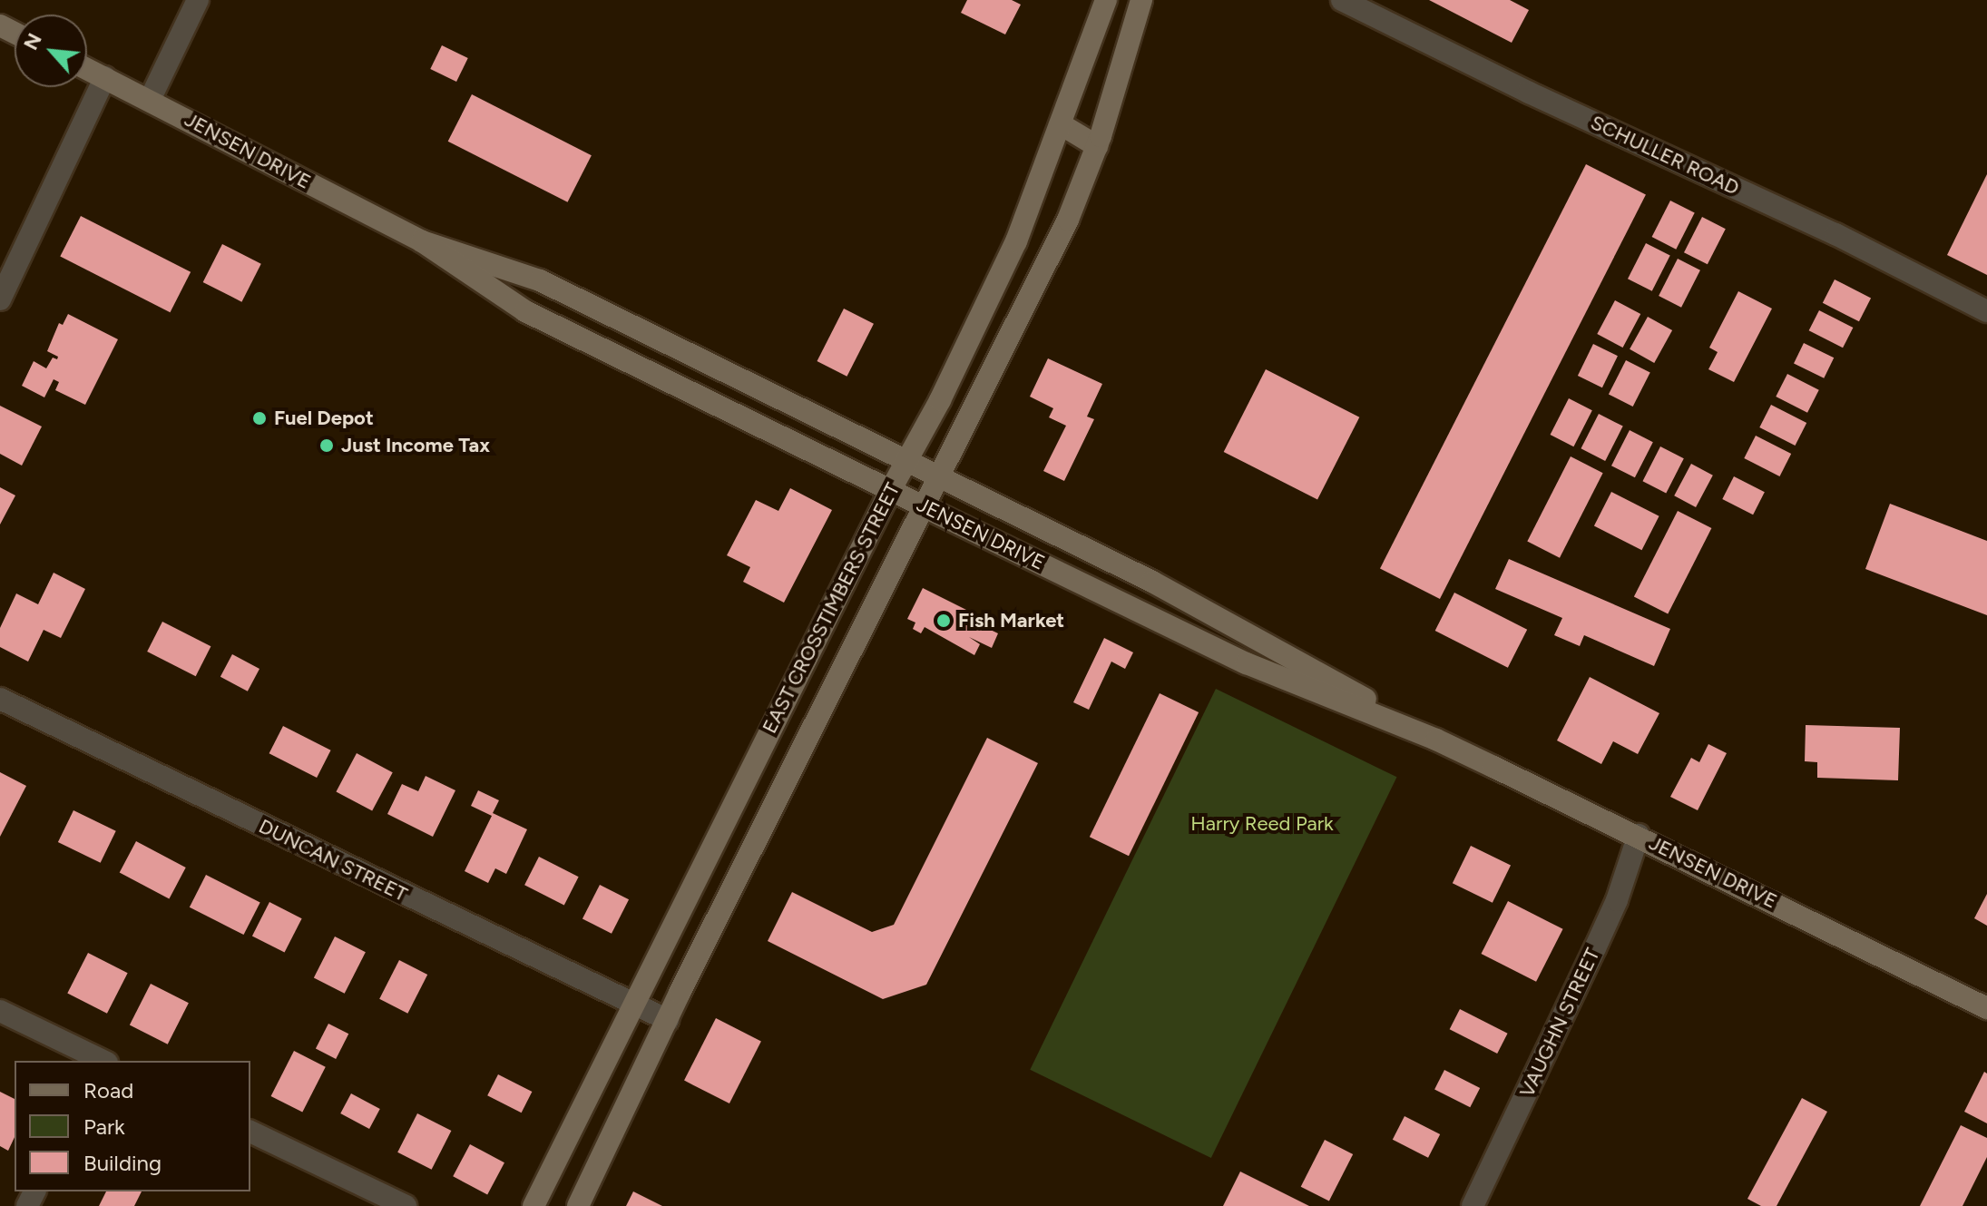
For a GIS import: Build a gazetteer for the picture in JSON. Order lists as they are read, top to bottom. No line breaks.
{"streets":{"main road":["JENSEN DRIVE","EAST CROSSTIMBERS STREET"],"street":["SCHULLER ROAD","DUNCAN STREET","VAUGHN STREET"]},"crossings":[["JENSEN DRIVE","EAST CROSSTIMBERS STREET"],["JENSEN DRIVE","VAUGHN STREET"],["EAST CROSSTIMBERS STREET","DUNCAN STREET"]],"parks":["Harry Reed Park"],"places":["Fuel Depot","Just Income Tax","Fish Market"],"legend":["Road","Park","Building"],"north":"top left"}
